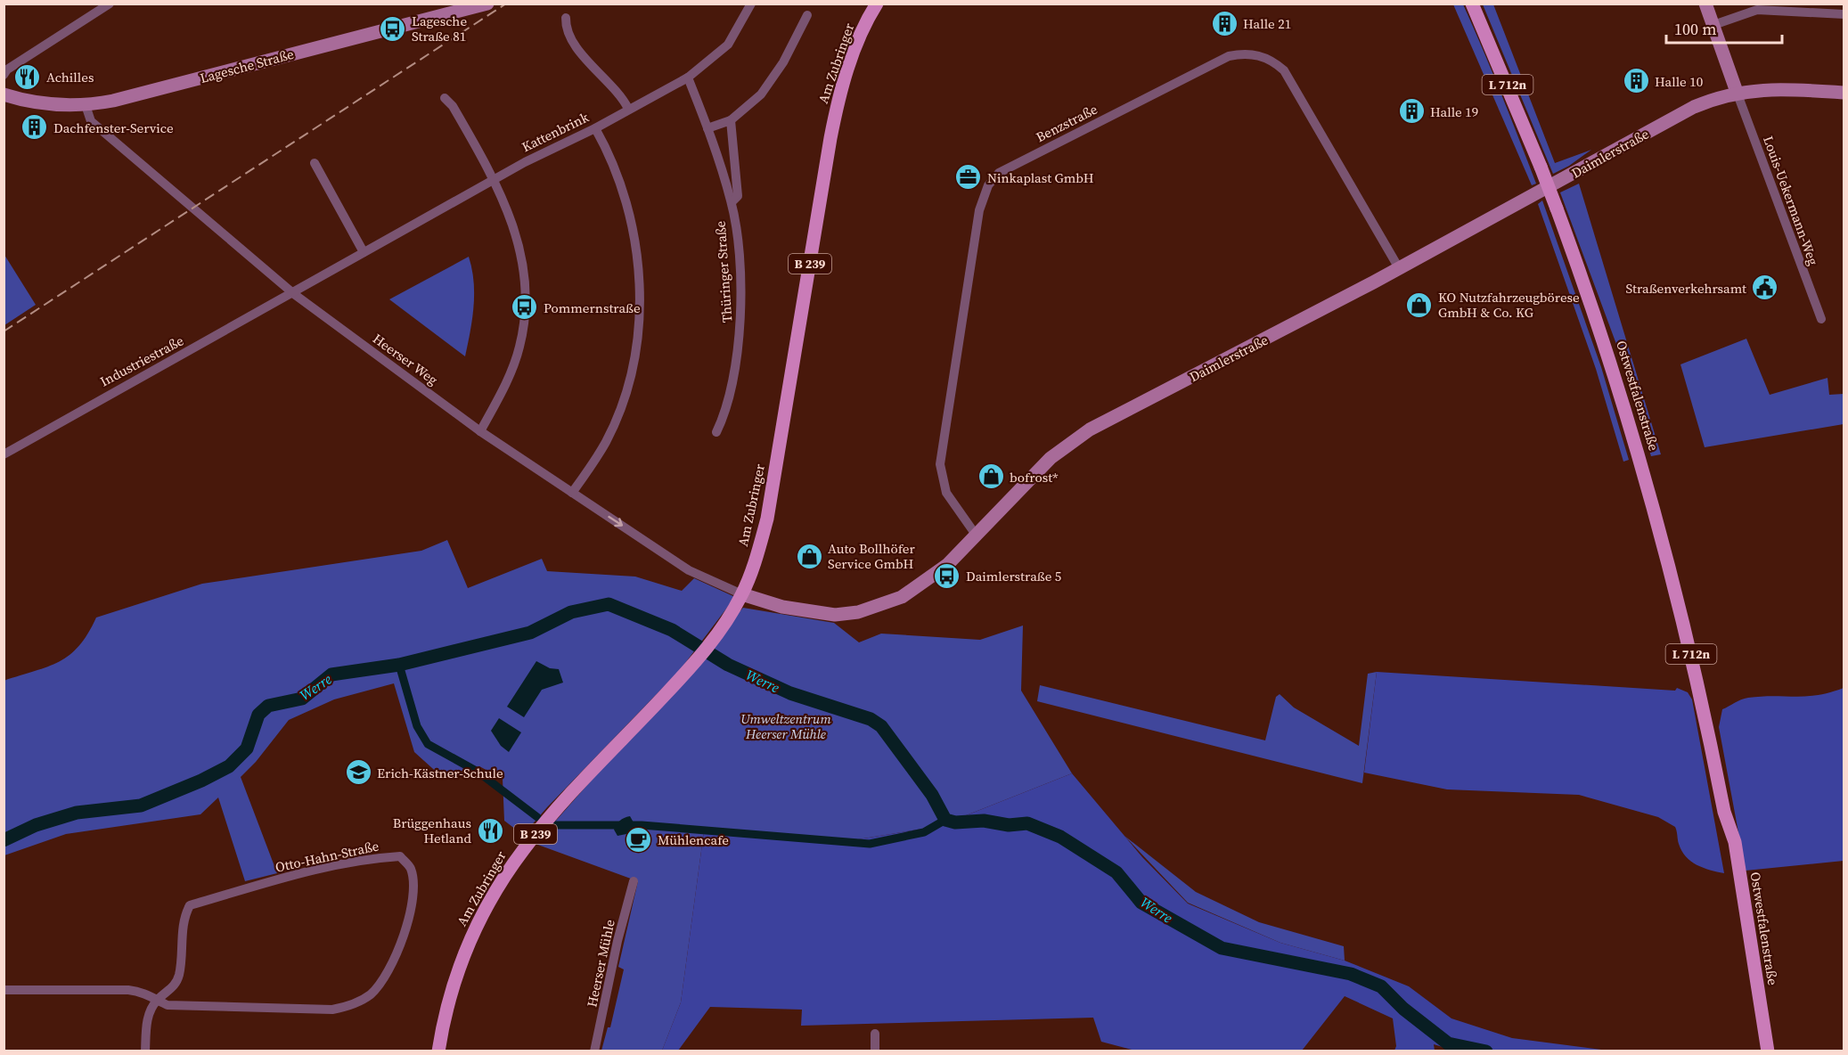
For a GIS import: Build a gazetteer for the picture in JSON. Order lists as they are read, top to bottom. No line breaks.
{"streets":{"main road":["Am Zubringer","L 712n","B 239","Ostwestfalenstraße"],"street":["Lagesche Straße","Benzstraße","Kattenbrink","Daimlerstraße","Louis-Uekermann-Weg","Thüringer Straße","Heerser Weg","Industriestraße","Otto-Hahn-Straße","Heerser Mühle"]},"crossings":[["Am Zubringer","Daimlerstraße"],["Am Zubringer","Heerser Weg"],["Lagesche Straße","Heerser Weg"],["Benzstraße","Daimlerstraße"],["Kattenbrink","Thüringer Straße"],["Kattenbrink","Heerser Weg"],["Kattenbrink","Industriestraße"],["Daimlerstraße","Louis-Uekermann-Weg"],["Daimlerstraße","Heerser Weg"],["Heerser Weg","Industriestraße"]],"water":["Werre"],"parks":["Umweltzentrum Heerser Mühle"],"places":{"building":["Halle 21","Halle 10","Halle 19","Dachfenster-Service"],"bus stop":["Lagesche Straße 81","Pommernstraße","Daimlerstraße 5"],"restaurant":["Achilles","Brüggenhaus Hetland"],"office":["Ninkaplast GmbH"],"public building":["Straßenverkehrsamt"],"shop":["KO Nutzfahrzeugbörese GmbH & Co. KG","bofrost*","Auto Bollhöfer Service GmbH"],"school or university":["Erich-Kästner-Schule"],"cafe":["Mühlencafe"]},"scale_bar":"100 m"}
